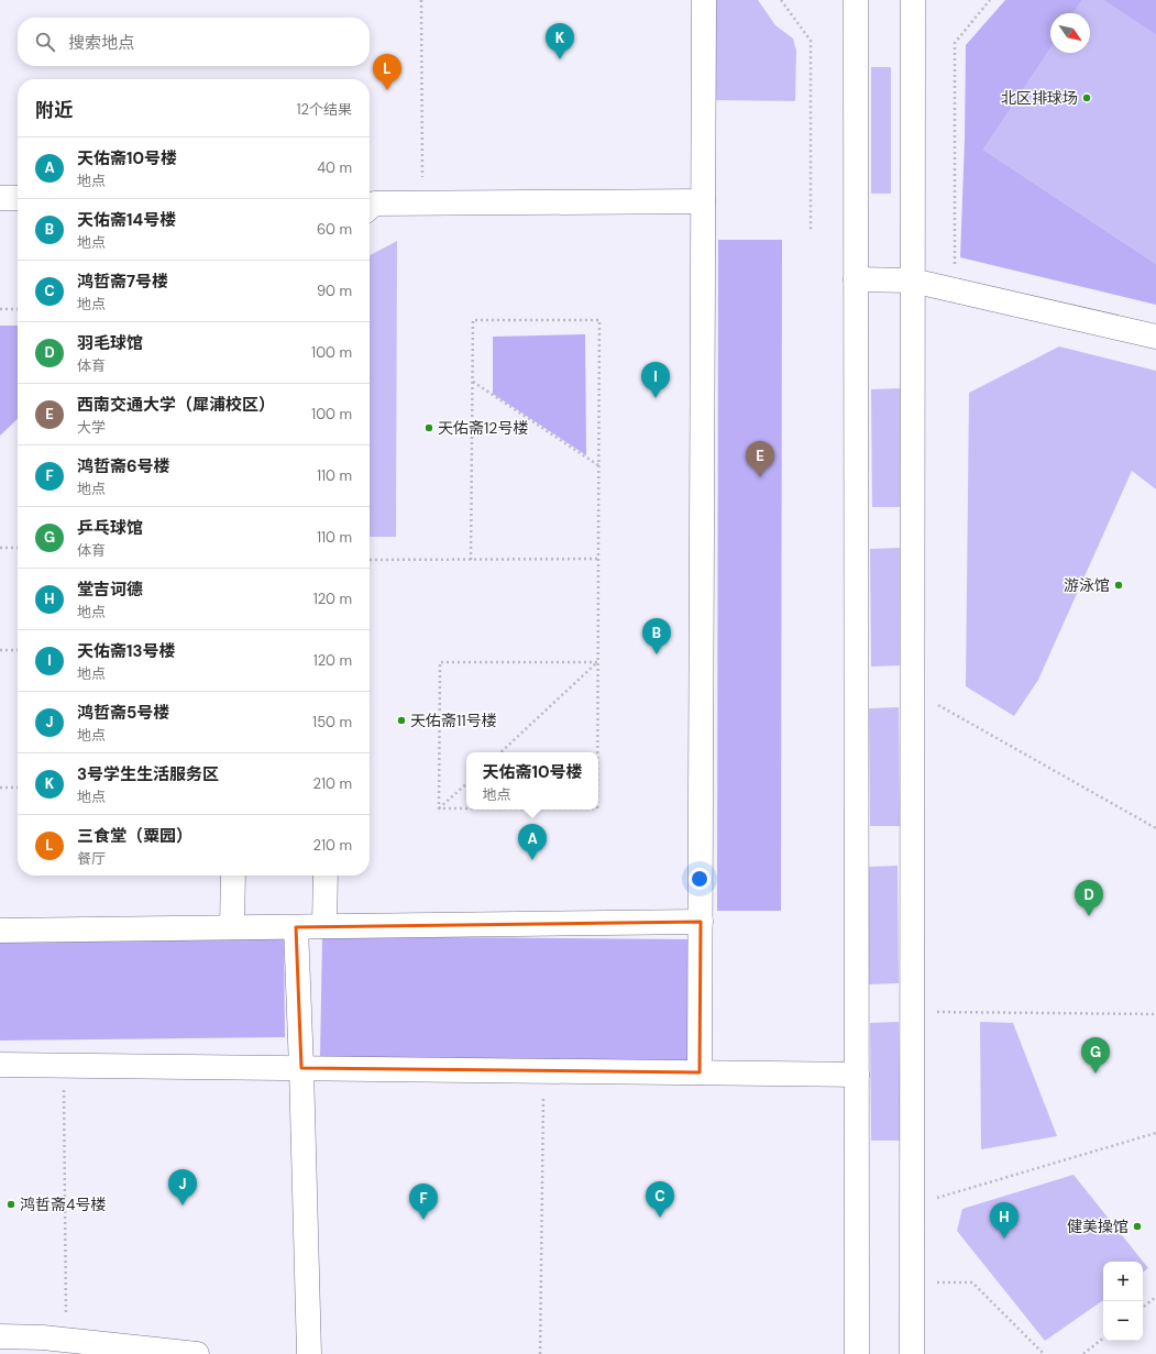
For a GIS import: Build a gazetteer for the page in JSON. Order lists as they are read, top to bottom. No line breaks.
{"places":["北区排球场","天佑斋12号楼","游泳馆","天佑斋11号楼","鸿哲斋4号楼","健美操馆"],"north":"bottom right","page":{"search":"搜索地点","pins":["K","L","I","E","B","A","D","G","J","C","F","H"],"heading":["附近","12个结果"],"list":[{"mark":"A","name":"天佑斋10号楼","note":"地点","value":"40 m"},{"mark":"B","name":"天佑斋14号楼","note":"地点","value":"60 m"},{"mark":"C","name":"鸿哲斋7号楼","note":"地点","value":"90 m"},{"mark":"D","name":"羽毛球馆","note":"体育","value":"100 m"},{"mark":"E","name":"西南交通大学（犀浦校区）","note":"大学","value":"100 m"},{"mark":"F","name":"鸿哲斋6号楼","note":"地点","value":"110 m"},{"mark":"G","name":"乒乓球馆","note":"体育","value":"110 m"},{"mark":"H","name":"堂吉诃德","note":"地点","value":"120 m"},{"mark":"I","name":"天佑斋13号楼","note":"地点","value":"120 m"},{"mark":"J","name":"鸿哲斋5号楼","note":"地点","value":"150 m"},{"mark":"K","name":"3号学生生活服务区","note":"地点","value":"210 m"},{"mark":"L","name":"三食堂（粟园）","note":"餐厅","value":"210 m"}],"popup":["天佑斋10号楼","地点"],"map_buttons":["+","−"]}}
